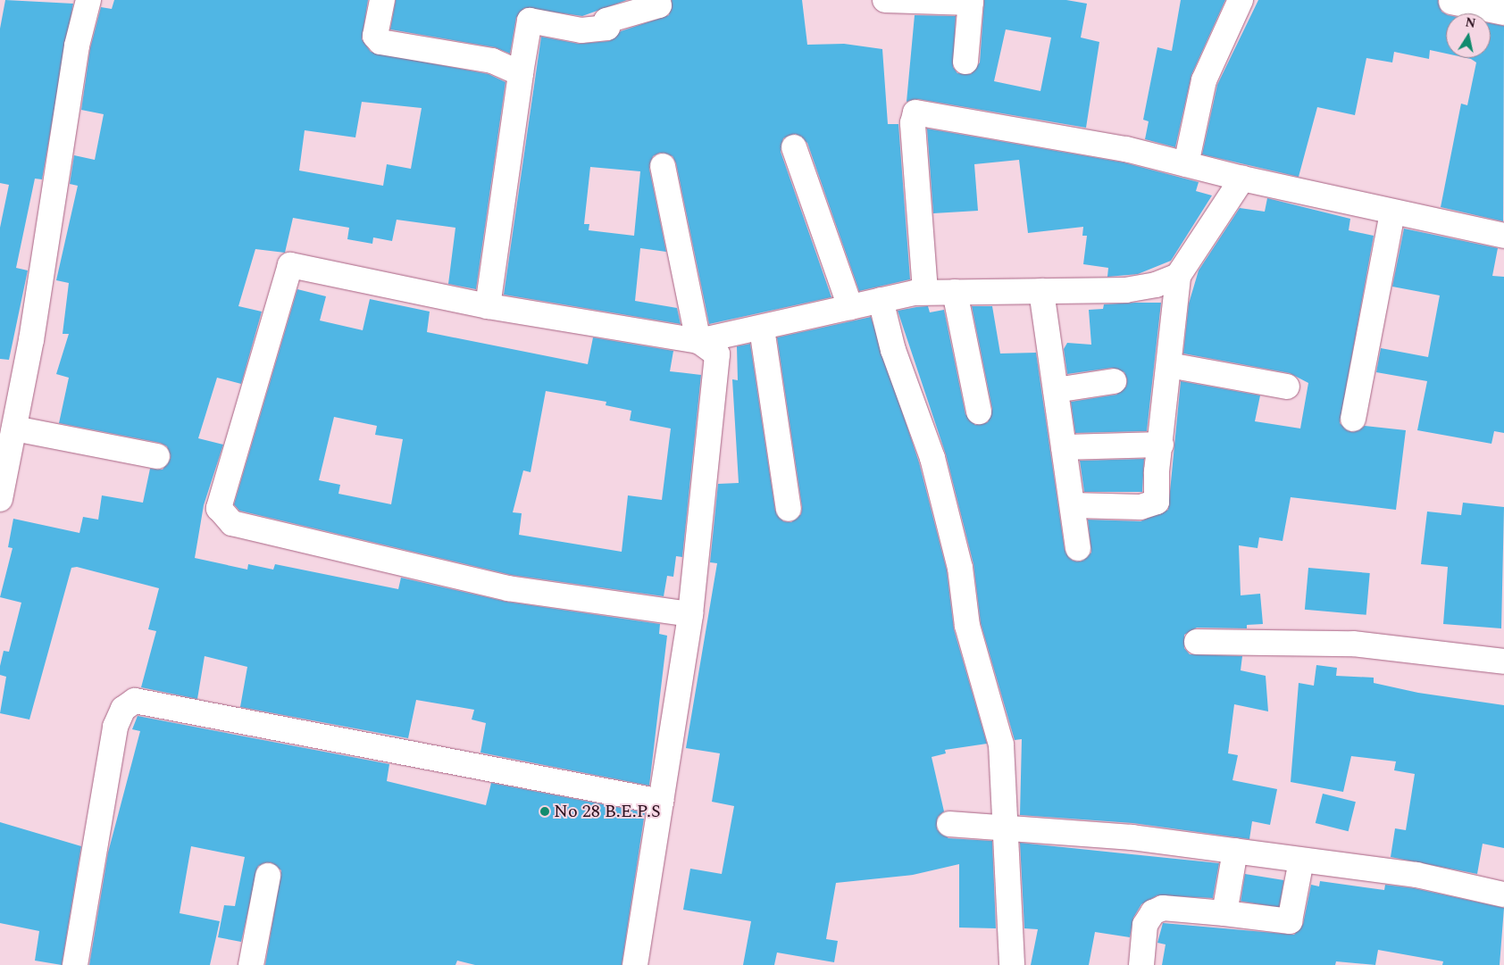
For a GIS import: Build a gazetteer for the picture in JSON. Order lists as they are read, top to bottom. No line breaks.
{"places":["No 28 B.E.P.S"],"north":"top"}
